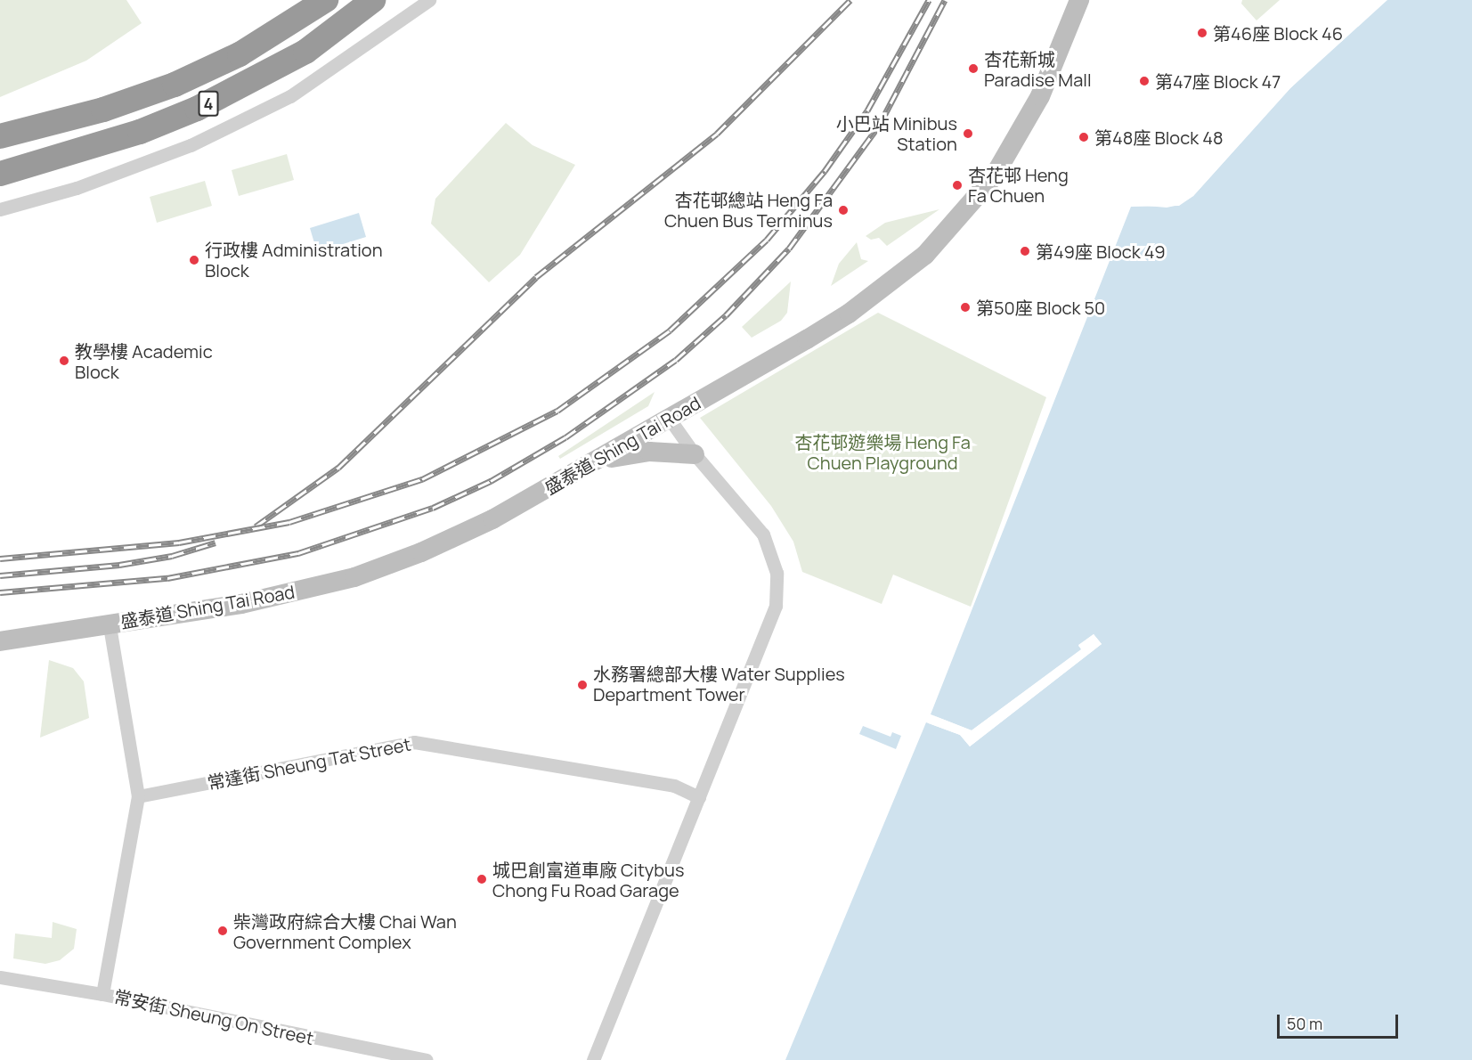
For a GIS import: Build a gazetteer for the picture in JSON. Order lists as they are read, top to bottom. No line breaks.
{"streets":{"highway":["4"],"street":["盛泰道 Shing Tai Road","常達街 Sheung Tat Street","常安街 Sheung On Street"]},"parks":["杏花邨遊樂場 Heng Fa Chuen Playground"],"places":["第46座 Block 46","杏花新城 Paradise Mall","第47座 Block 47","小巴站 Minibus Station","第48座 Block 48","杏花邨 Heng Fa Chuen","杏花邨總站 Heng Fa Chuen Bus Terminus","第49座 Block 49","行政樓 Administration Block","第50座 Block 50","教學樓 Academic Block","水務署總部大樓 Water Supplies Department Tower","城巴創富道車廠 Citybus Chong Fu Road Garage","柴灣政府綜合大樓 Chai Wan Government Complex"],"scale_bar":"50 m"}
